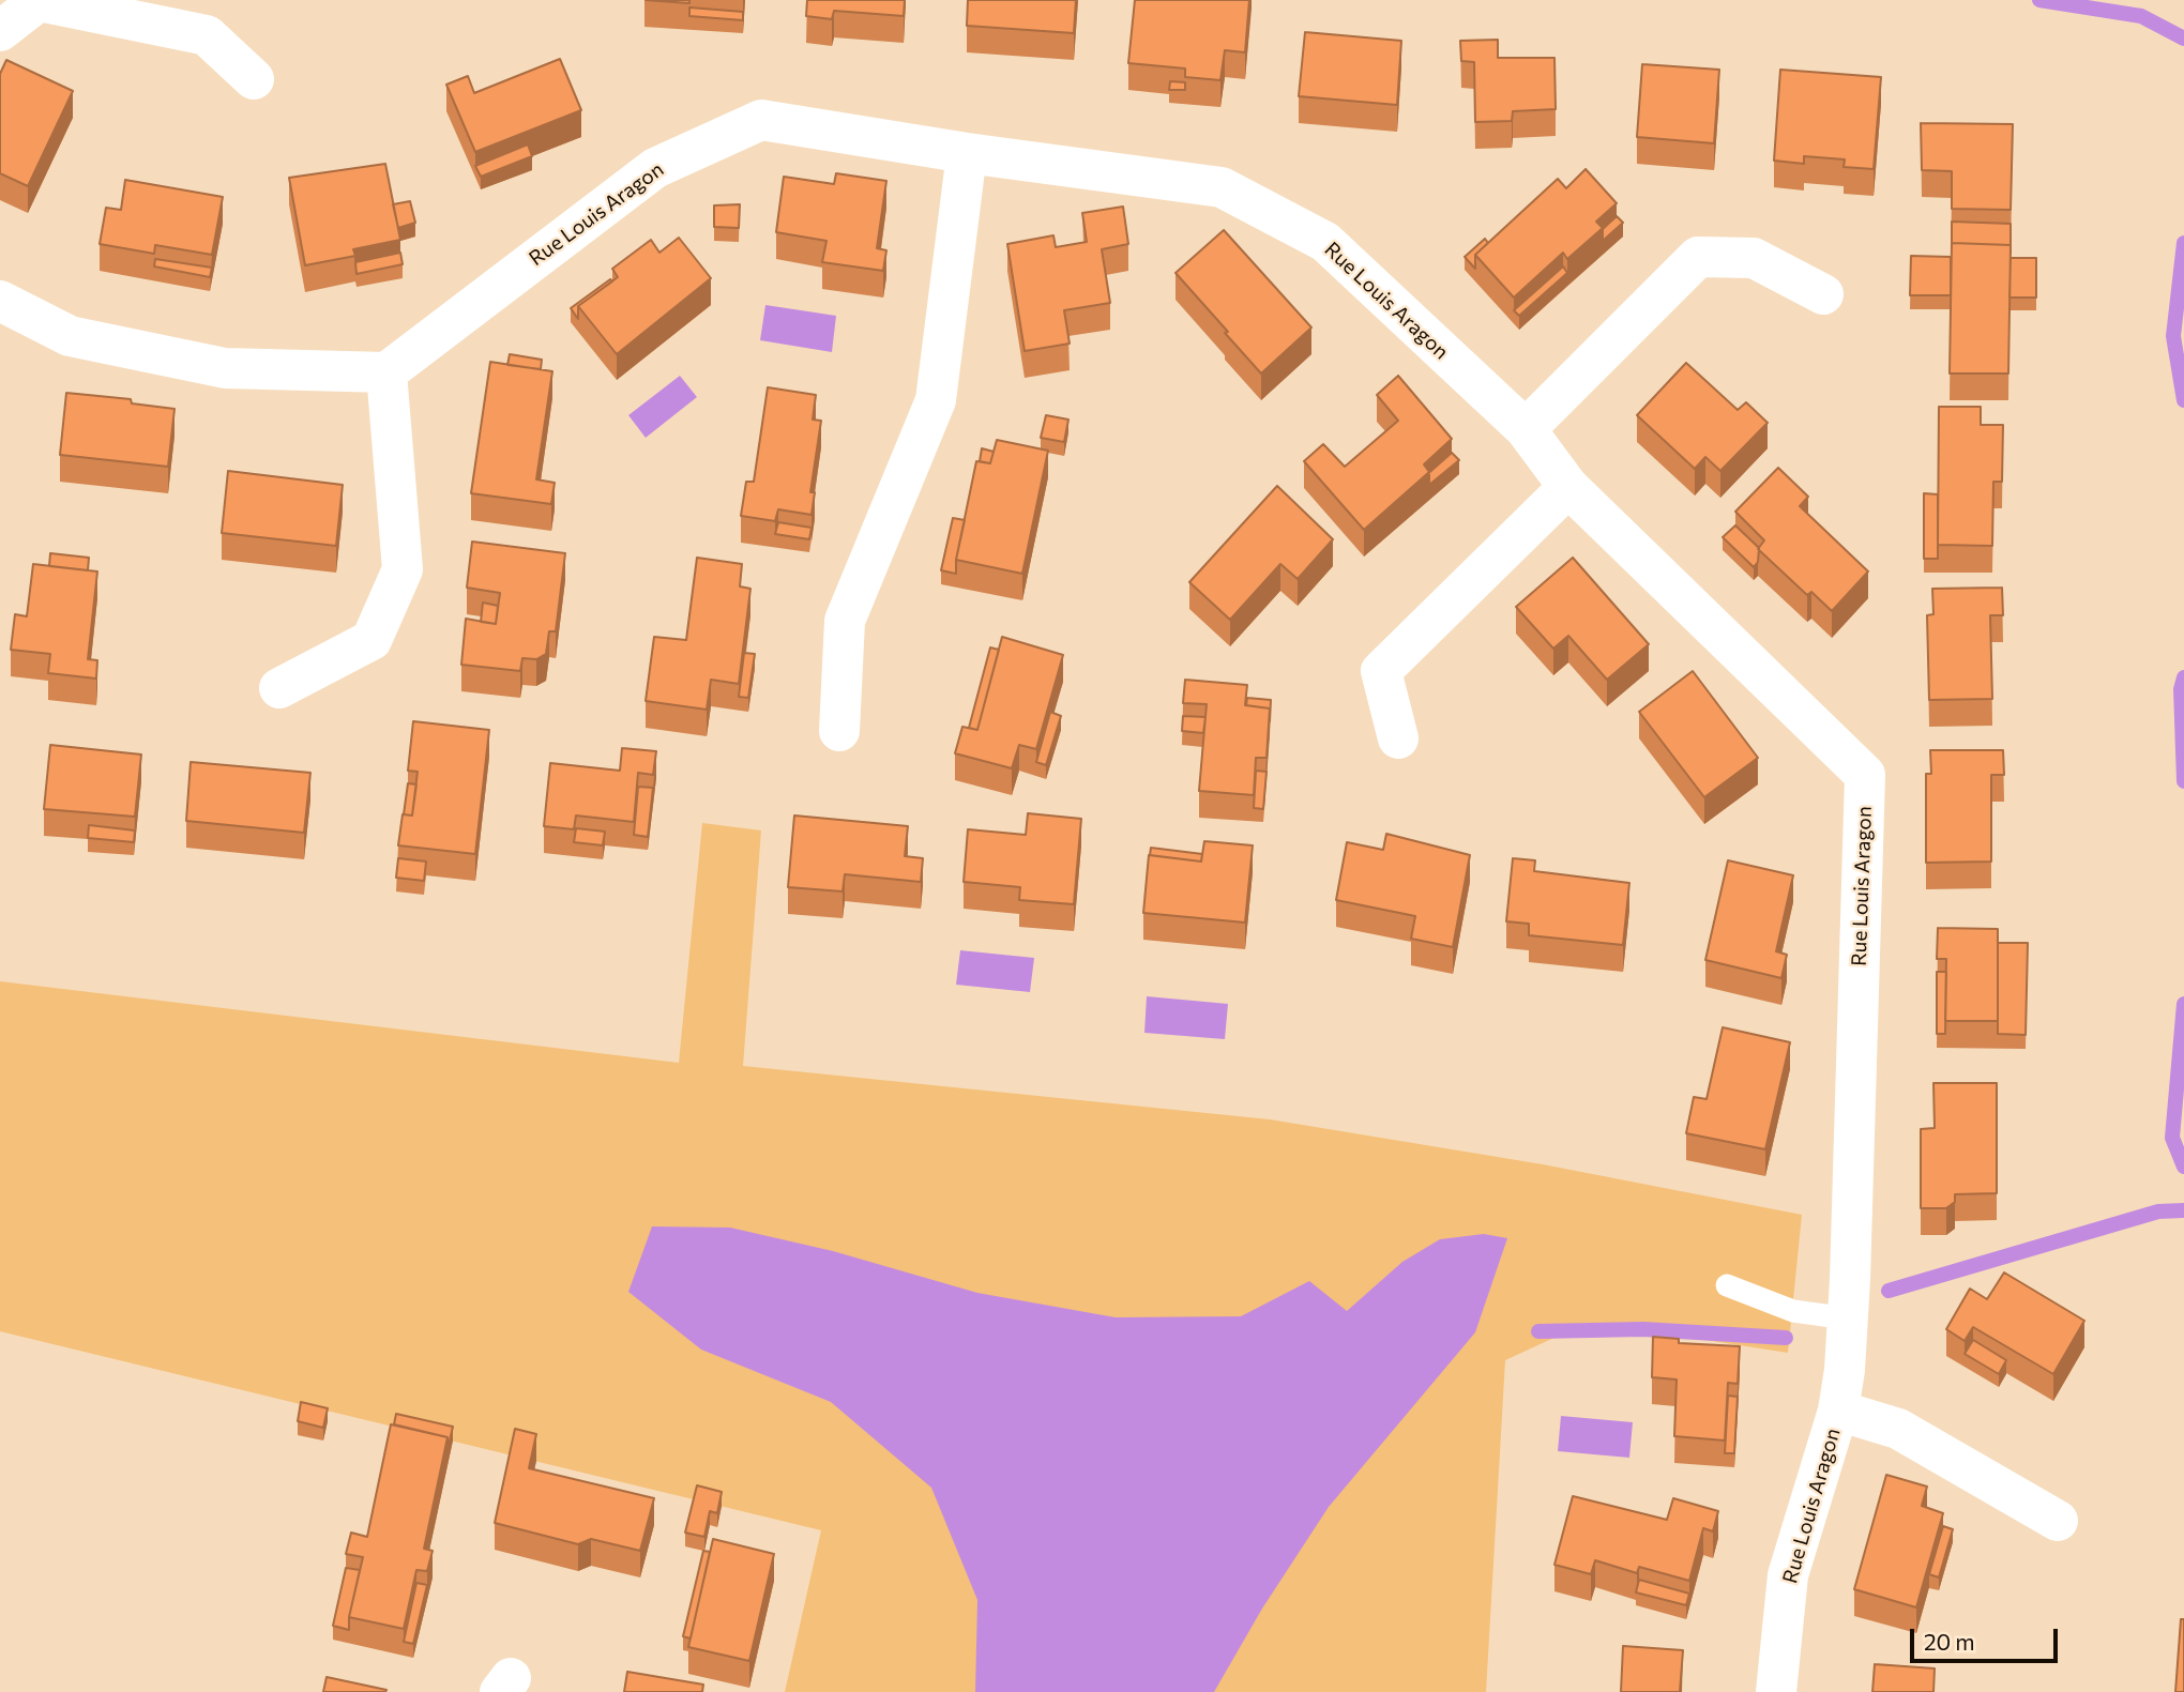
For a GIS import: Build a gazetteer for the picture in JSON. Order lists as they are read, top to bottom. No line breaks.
{"streets":{"street":["Rue Louis Aragon"]},"scale_bar":"20 m"}
